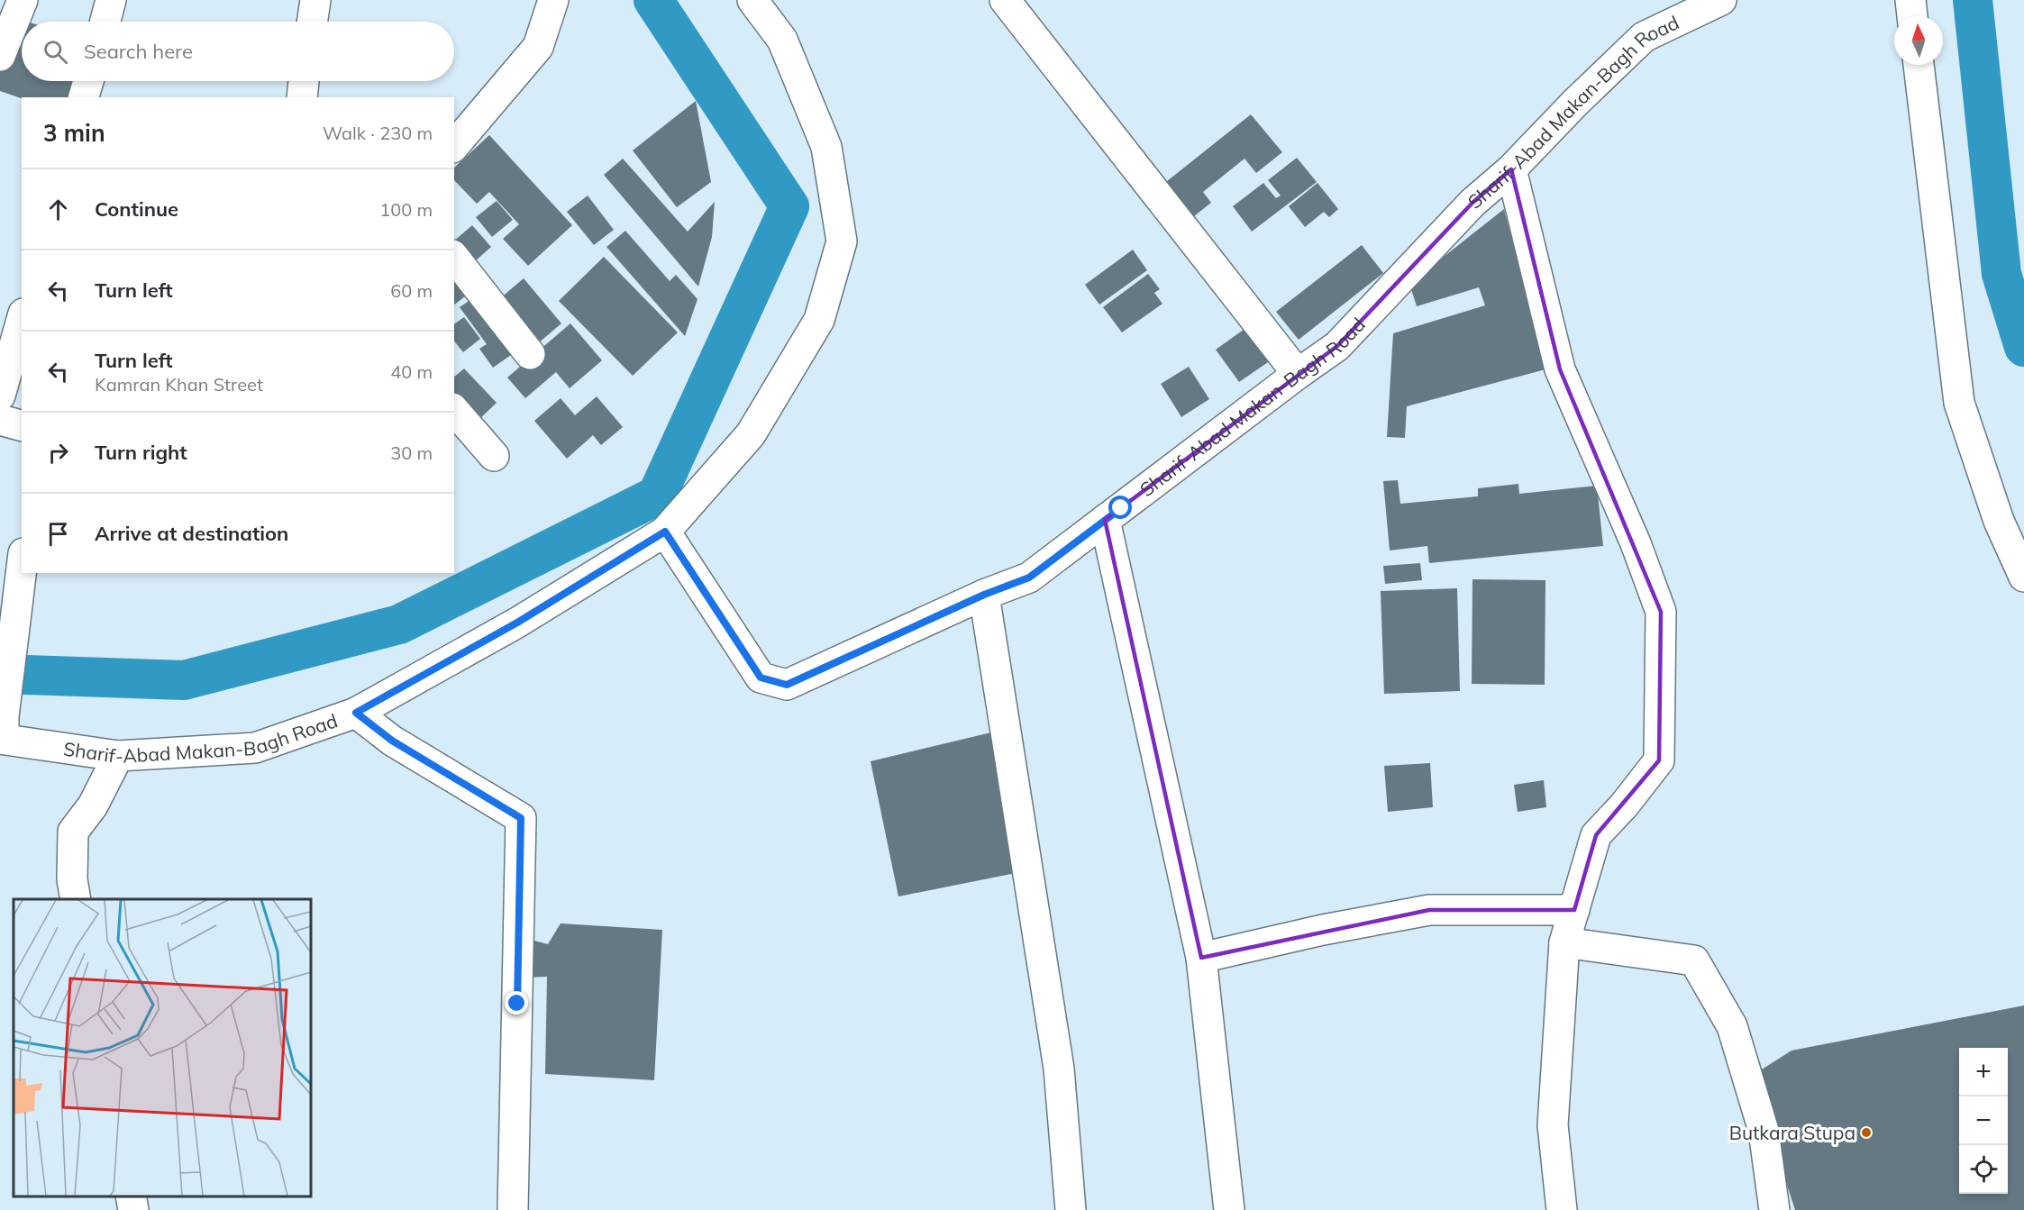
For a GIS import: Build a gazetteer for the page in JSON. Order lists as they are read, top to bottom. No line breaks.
{"streets":{"street":["Sharif-Abad Makan-Bagh Road"]},"places":["Butkara Stupa"],"north":"top","page":{"search":"Search here","heading":["3 min","Walk · 230 m"],"list":[["Continue","100 m"],["Turn left","60 m"],["Turn left","Kamran Khan Street","40 m"],["Turn right","30 m"],"Arrive at destination"],"map_buttons":["+","−"]}}
